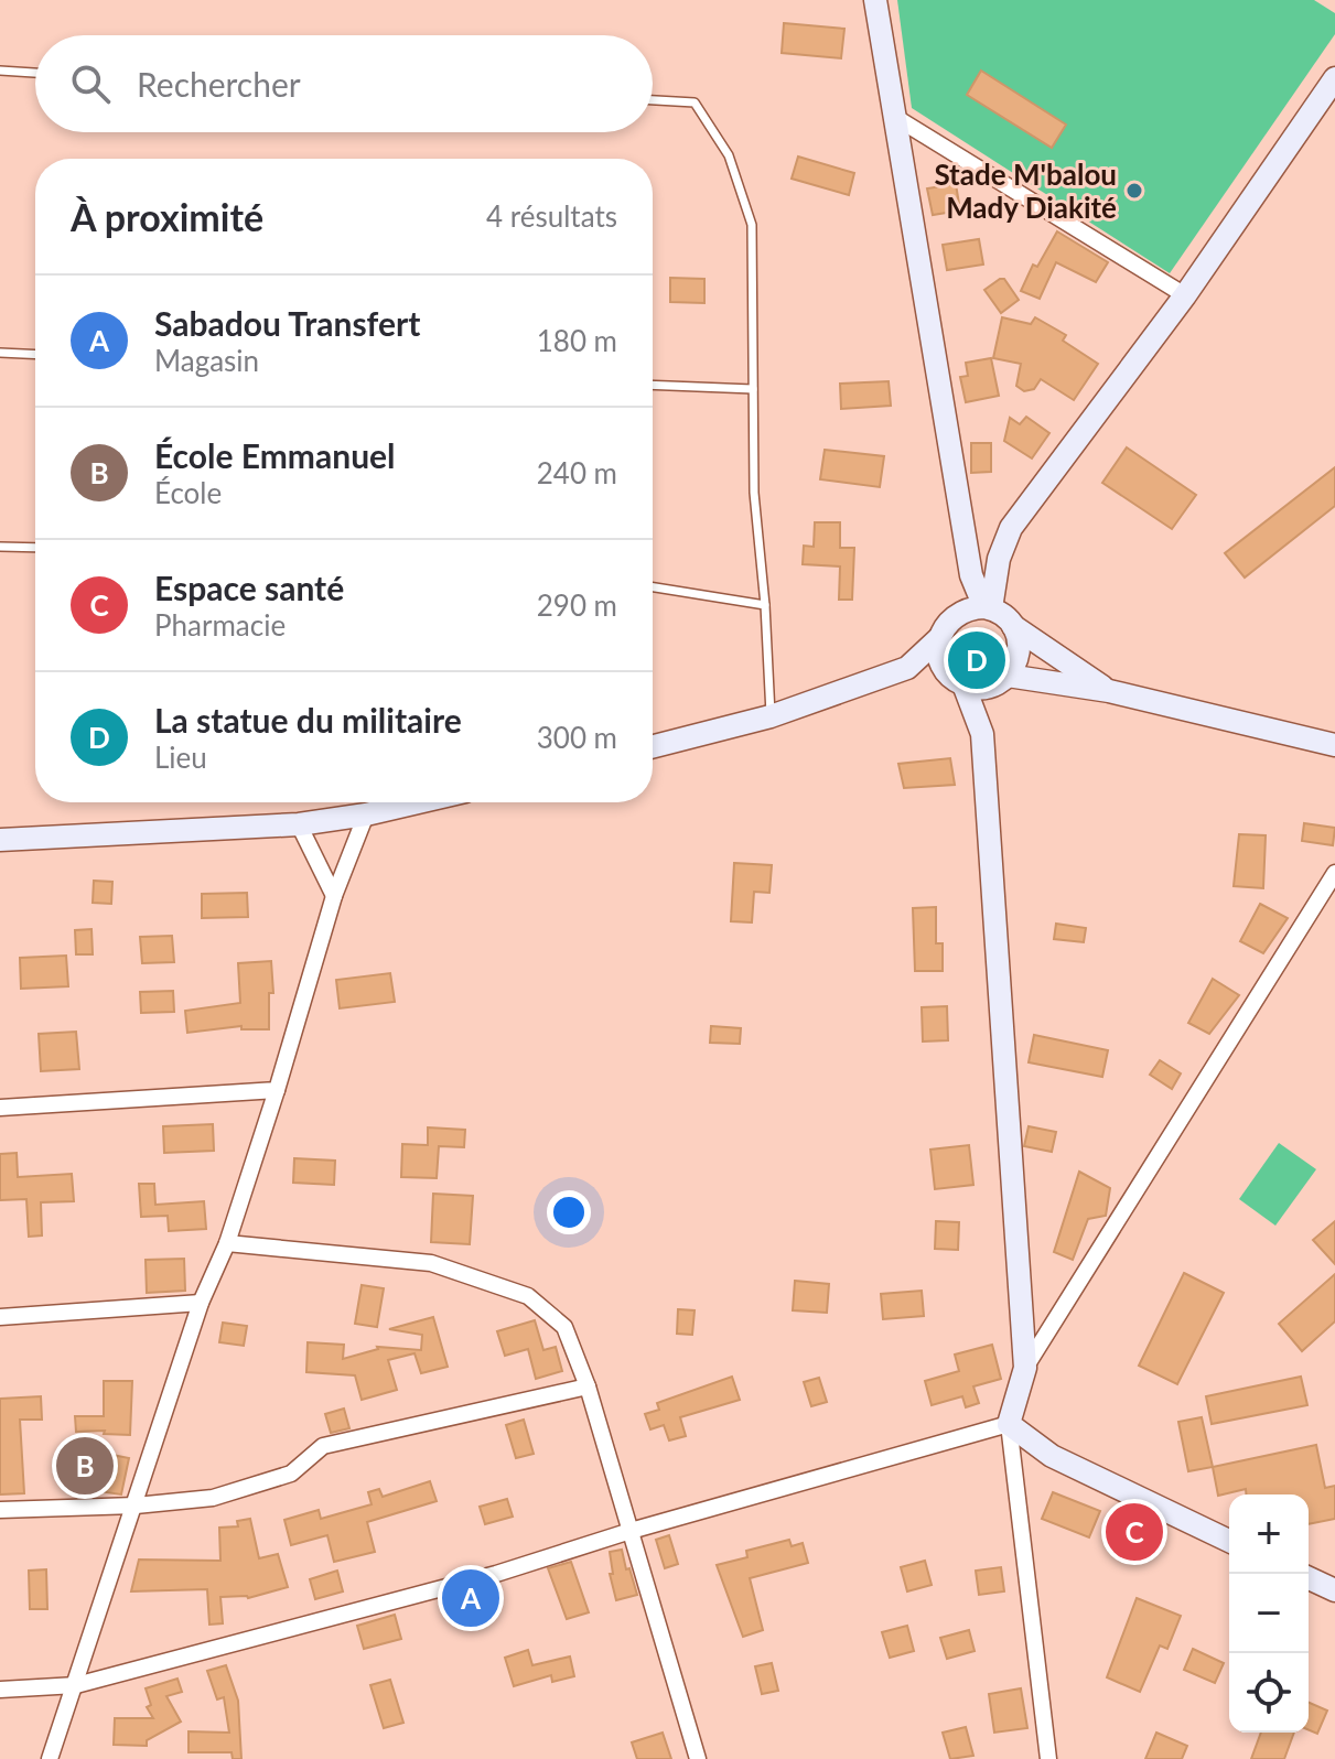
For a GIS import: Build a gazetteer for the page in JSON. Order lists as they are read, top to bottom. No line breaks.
{"places":["Stade M'balou Mady Diakité"],"page":{"search":"Rechercher","heading":["À proximité","4 résultats"],"list":[{"mark":"A","name":"Sabadou Transfert","note":"Magasin","value":"180 m"},{"mark":"B","name":"École Emmanuel","note":"École","value":"240 m"},{"mark":"C","name":"Espace santé","note":"Pharmacie","value":"290 m"},{"mark":"D","name":"La statue du militaire","note":"Lieu","value":"300 m"}],"pins":["D","B","C","A"],"map_buttons":["+","−"]}}
